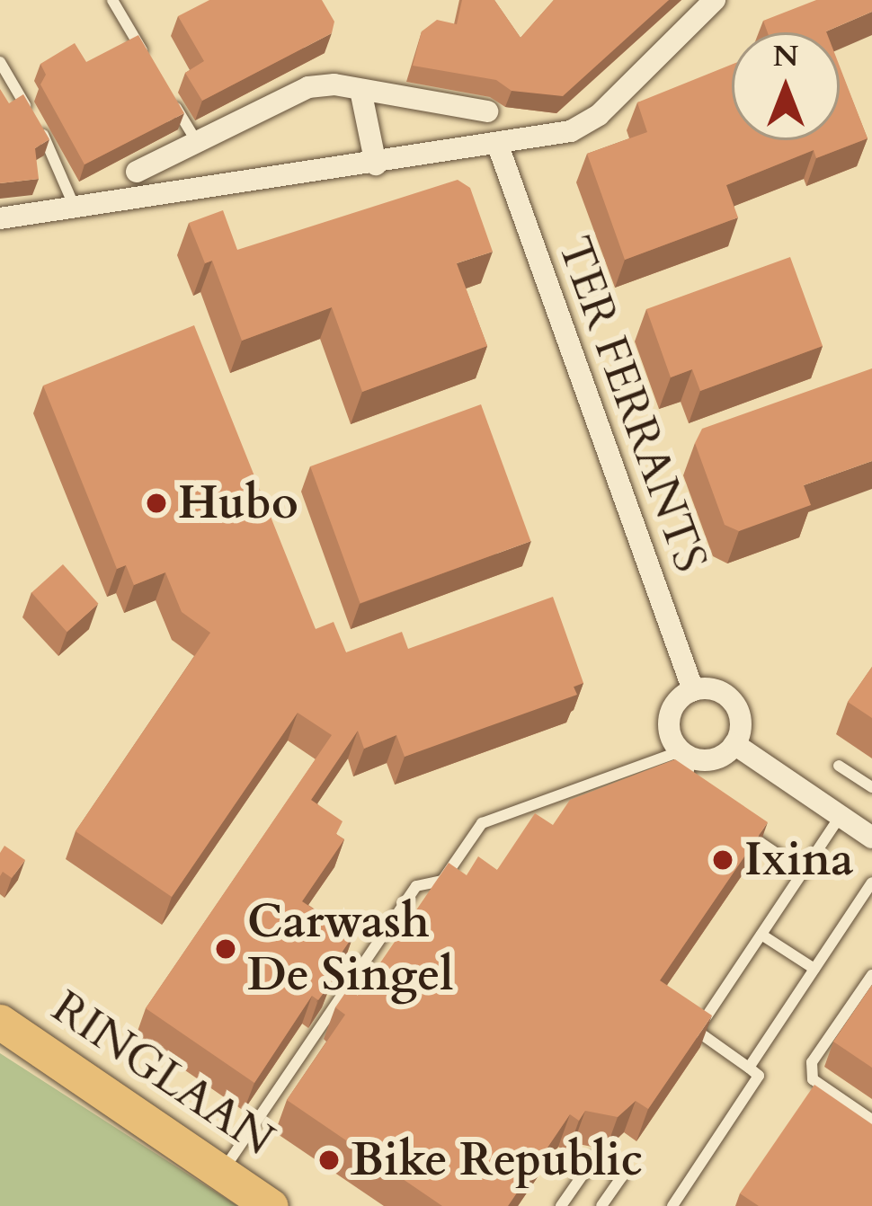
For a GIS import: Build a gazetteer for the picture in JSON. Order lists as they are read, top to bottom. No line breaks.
{"streets":{"main road":["RINGLAAN"],"street":["TER FERRANTS"]},"places":["Hubo","Ixina","Carwash De Singel","Bike Republic"],"north":"top"}
